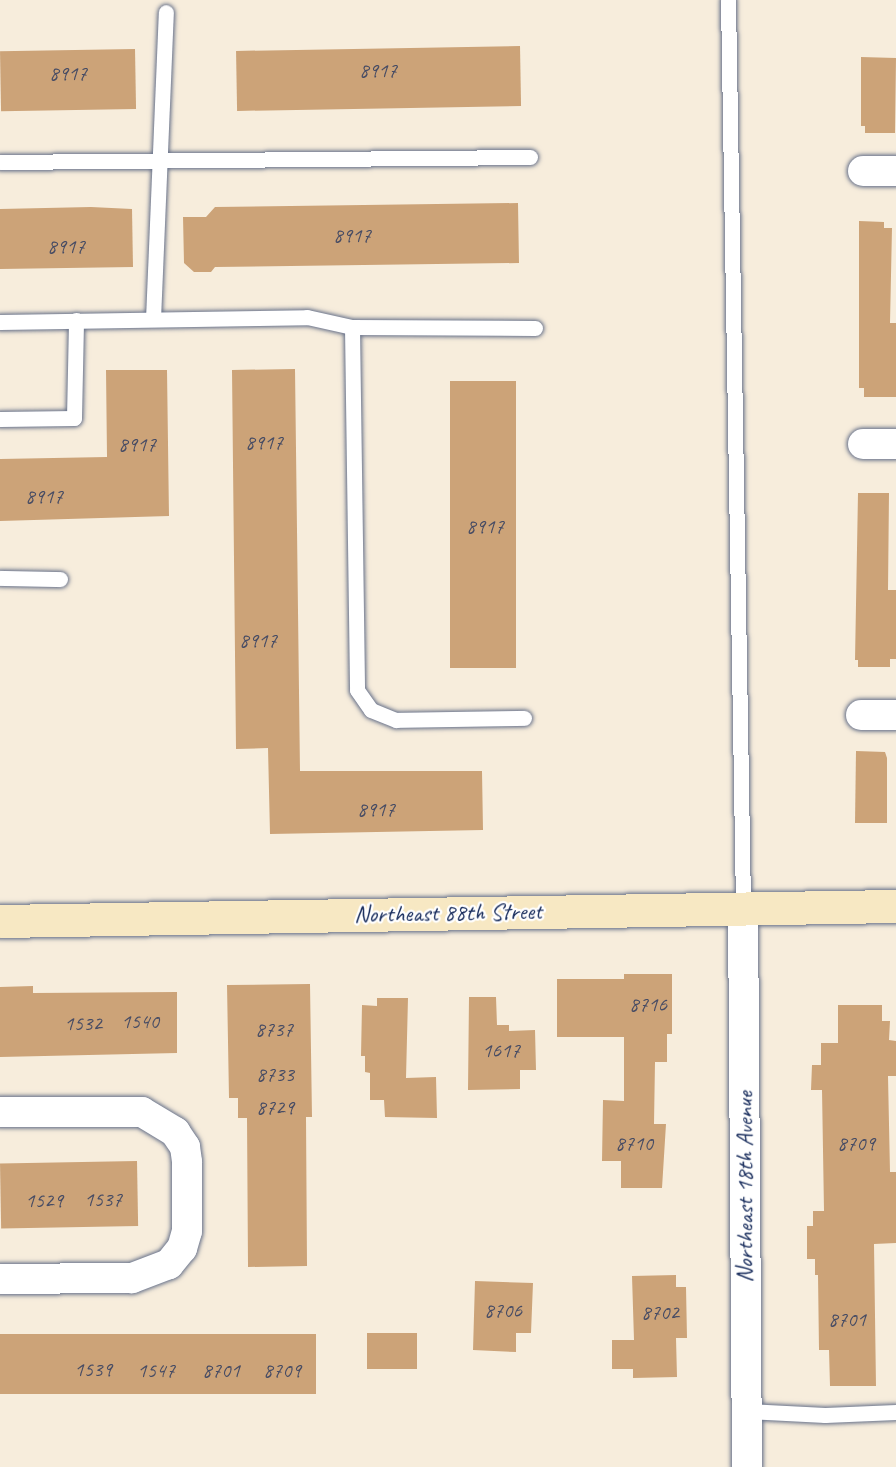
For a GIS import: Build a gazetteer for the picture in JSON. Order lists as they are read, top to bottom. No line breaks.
{"streets":{"street":["Northeast 88th Street","Northeast 18th Avenue"]},"crossings":[["Northeast 88th Street","Northeast 18th Avenue"]],"house_numbers":["8917","8917","8917","8917","8917","8917","8917","8917","8917","8917","8716","1540","1532","8737","1617","8733","8729","8710","8709","1537","1529","8706","8702","8701","1539","1547","8701","8709"]}
